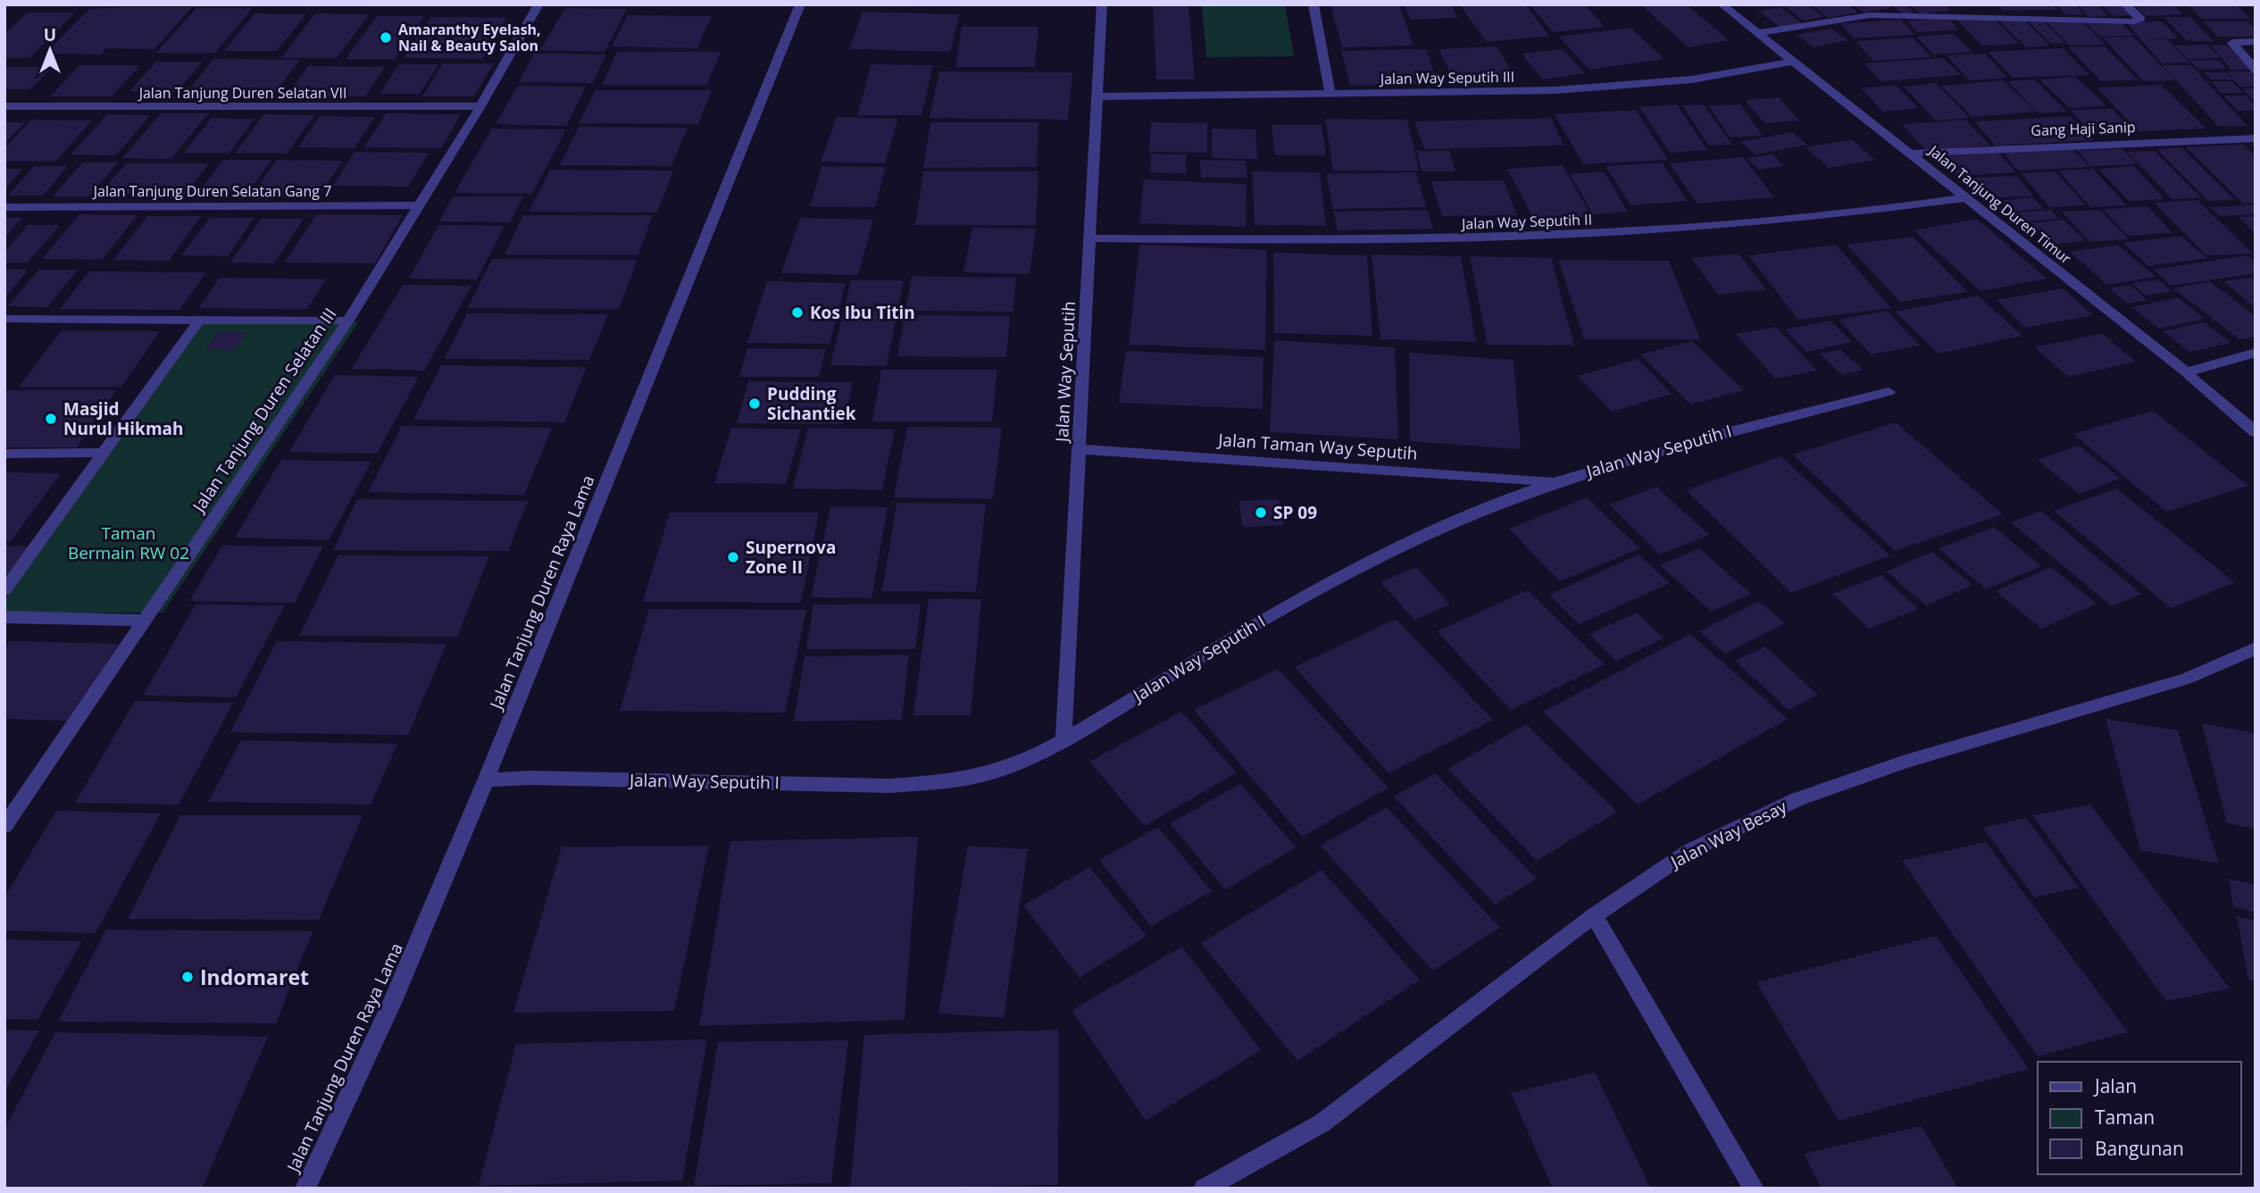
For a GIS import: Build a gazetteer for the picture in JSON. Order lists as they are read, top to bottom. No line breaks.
{"streets":{"street":["Jalan Way Seputih III","Jalan Tanjung Duren Selatan VII","Gang Haji Sanip","Jalan Tanjung Duren Selatan Gang 7","Jalan Tanjung Duren Timur","Jalan Way Seputih II","Jalan Way Seputih","Jalan Tanjung Duren Selatan III","Jalan Taman Way Seputih","Jalan Way Seputih I","Jalan Tanjung Duren Raya Lama","Jalan Way Besay"]},"crossings":[["Jalan Way Seputih III","Jalan Tanjung Duren Timur"],["Jalan Way Seputih III","Jalan Way Seputih"],["Jalan Tanjung Duren Selatan VII","Jalan Tanjung Duren Selatan III"],["Gang Haji Sanip","Jalan Tanjung Duren Timur"],["Jalan Tanjung Duren Selatan Gang 7","Jalan Tanjung Duren Selatan III"],["Jalan Tanjung Duren Timur","Jalan Way Seputih II"],["Jalan Way Seputih II","Jalan Way Seputih"],["Jalan Way Seputih","Jalan Taman Way Seputih"],["Jalan Way Seputih","Jalan Way Seputih I"],["Jalan Taman Way Seputih","Jalan Way Seputih I"],["Jalan Way Seputih I","Jalan Tanjung Duren Raya Lama"]],"parks":["Taman Bermain RW 02"],"places":["Amaranthy Eyelash, Nail & Beauty Salon","Kos Ibu Titin","Pudding Sichantiek","Masjid Nurul Hikmah","SP 09","Supernova Zone II","Indomaret"],"legend":["Jalan","Taman","Bangunan"],"north":"top"}
